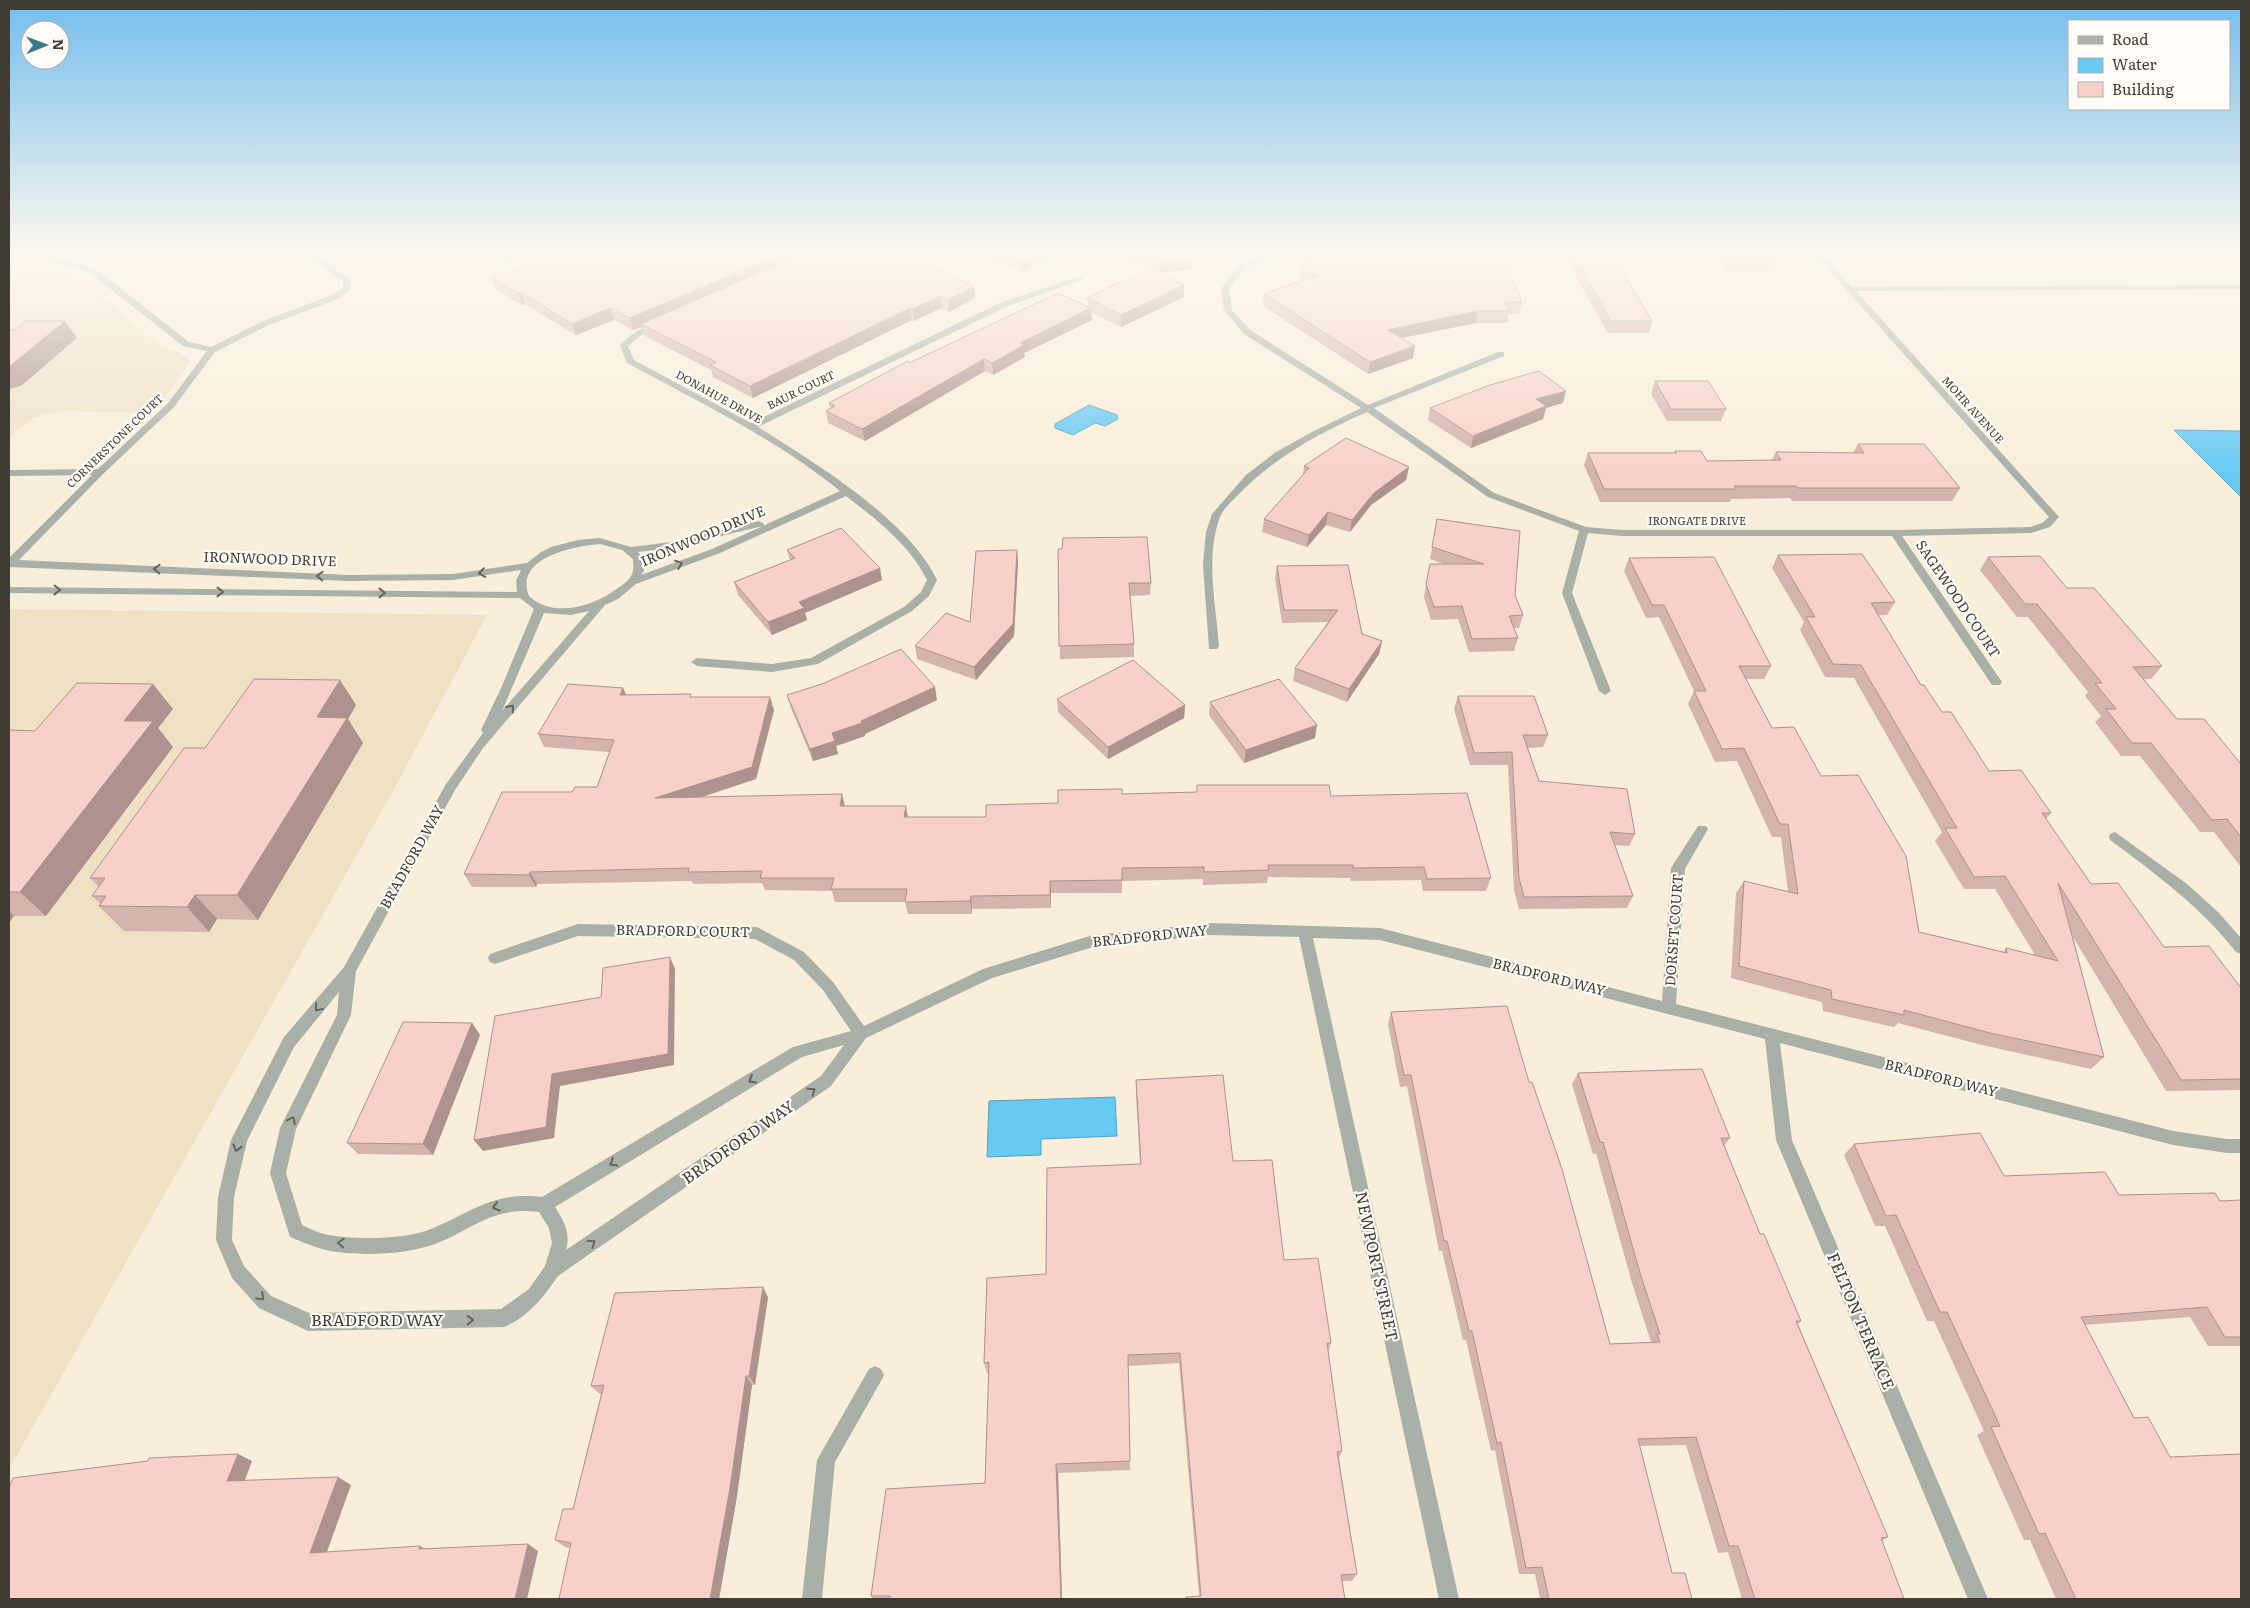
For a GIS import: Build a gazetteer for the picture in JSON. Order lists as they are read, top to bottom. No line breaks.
{"streets":{"street":["BAUR COURT","DONAHUE DRIVE","MOHR AVENUE","CORNERSTONE COURT","IRONGATE DRIVE","IRONWOOD DRIVE","SAGEWOOD COURT","BRADFORD WAY","DORSET COURT","BRADFORD COURT","NEWPORT STREET","FELTON TERRACE"]},"crossings":[["BAUR COURT","DONAHUE DRIVE"],["DONAHUE DRIVE","IRONWOOD DRIVE"],["MOHR AVENUE","IRONGATE DRIVE"],["CORNERSTONE COURT","IRONWOOD DRIVE"],["IRONGATE DRIVE","SAGEWOOD COURT"],["IRONWOOD DRIVE","BRADFORD WAY"],["BRADFORD WAY","DORSET COURT"],["BRADFORD WAY","BRADFORD COURT"],["BRADFORD WAY","NEWPORT STREET"],["BRADFORD WAY","FELTON TERRACE"]],"legend":["Road","Water","Building"],"north":"right"}
